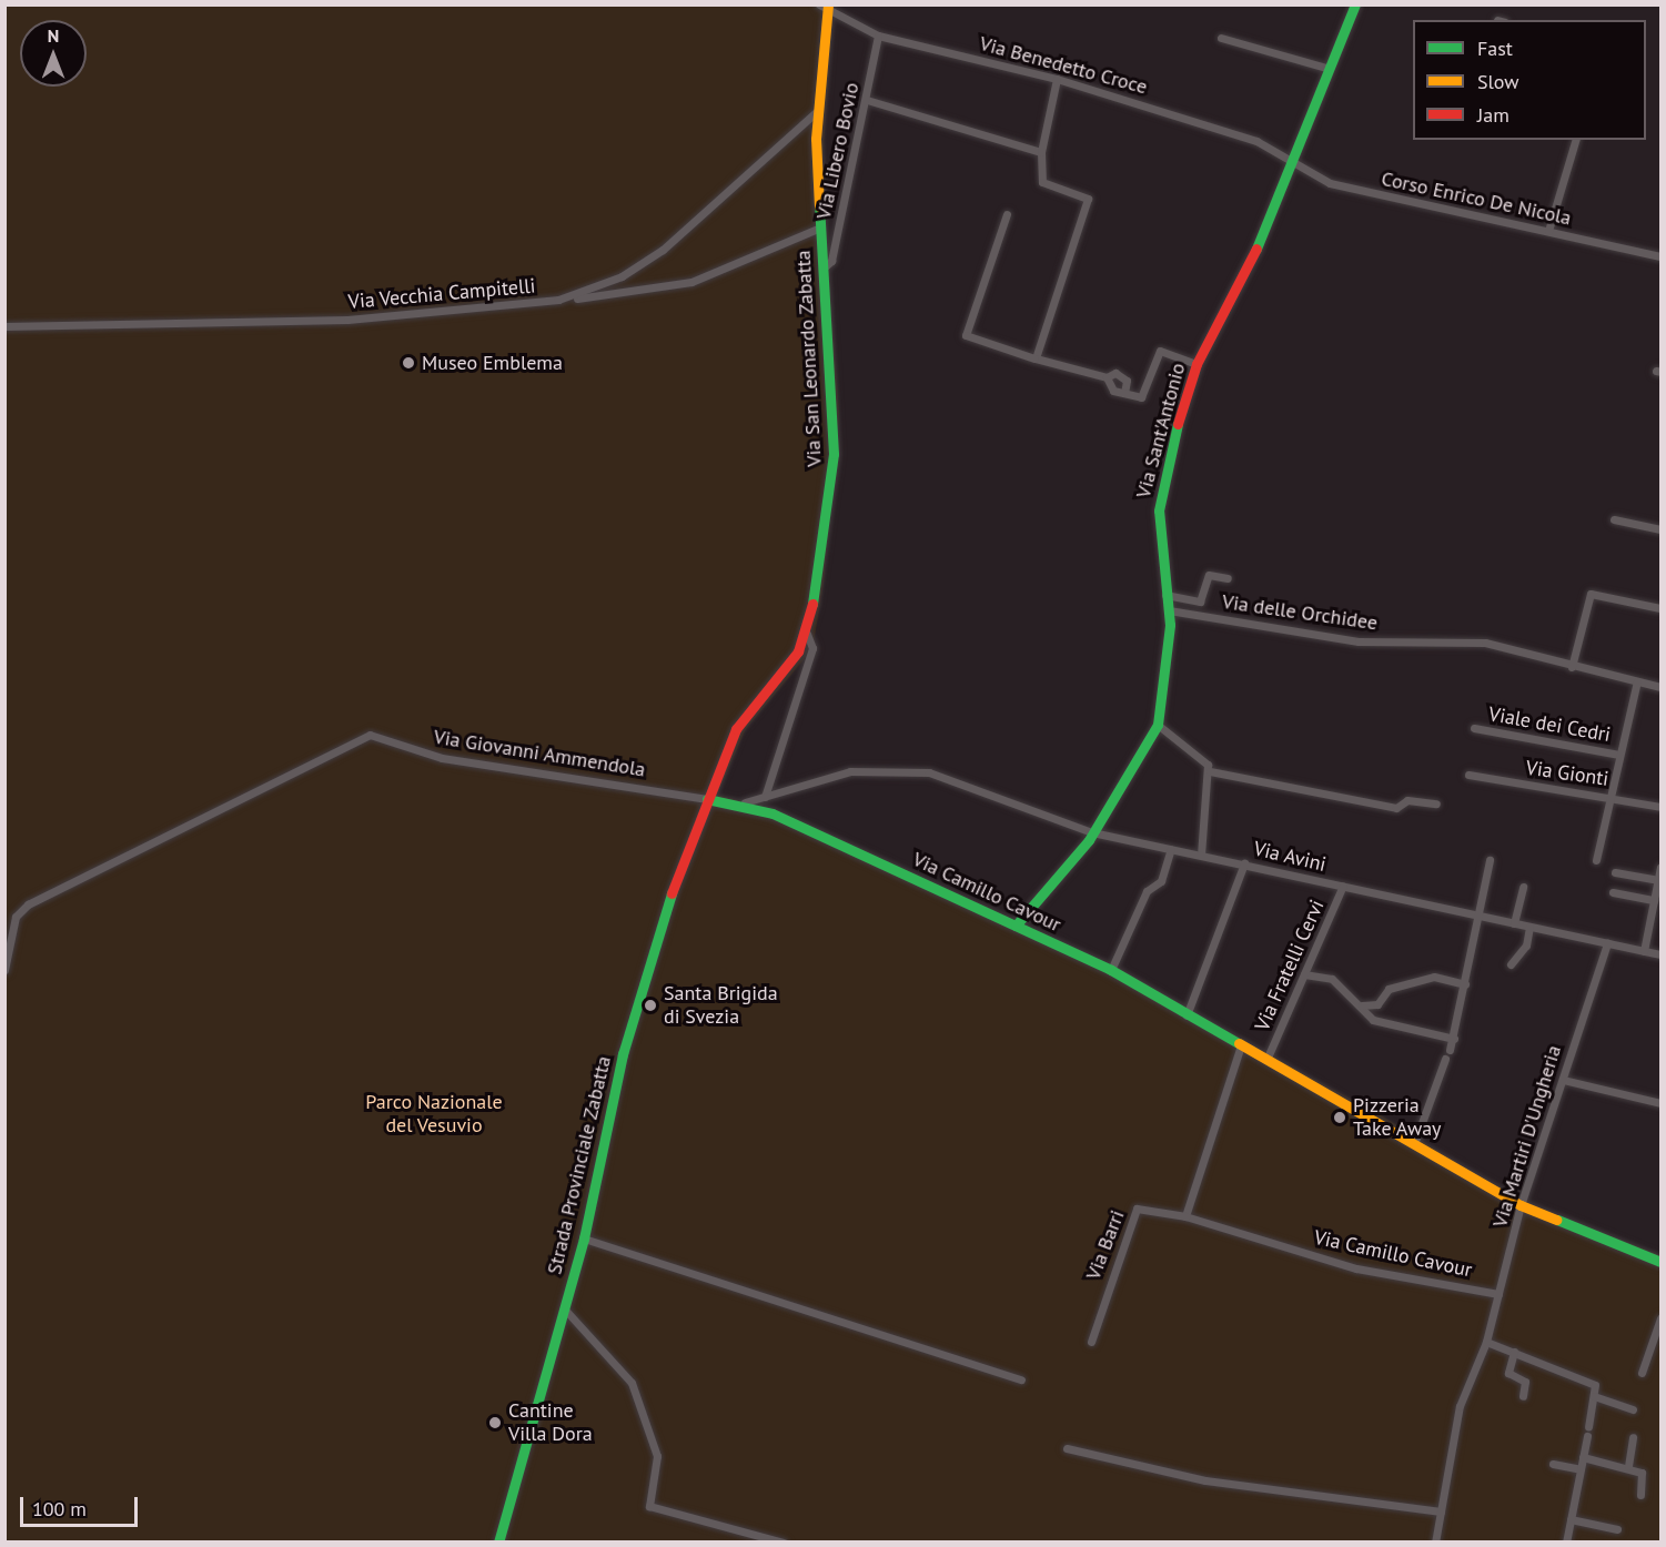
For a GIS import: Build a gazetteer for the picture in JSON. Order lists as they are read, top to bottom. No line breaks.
{"streets":{"street":["Via Benedetto Croce","Via Libero Bovio","Corso Enrico De Nicola","Via Vecchia Campitelli","Via San Leonardo Zabatta","Via Sant'Antonio","Via delle Orchidee","Viale dei Cedri","Via Giovanni Ammendola","Via Gionti","Via Avini","Via Camillo Cavour","Via Fratelli Cervi","Via Martiri D'Ungheria","Strada Provinciale Zabatta","Via Barri"]},"crossings":[["Via Benedetto Croce","Via Libero Bovio"],["Via Benedetto Croce","Corso Enrico De Nicola"],["Via Benedetto Croce","Via San Leonardo Zabatta"],["Via Benedetto Croce","Via Sant'Antonio"],["Via Libero Bovio","Via San Leonardo Zabatta"],["Corso Enrico De Nicola","Via Sant'Antonio"],["Via Vecchia Campitelli","Via San Leonardo Zabatta"],["Via San Leonardo Zabatta","Via Giovanni Ammendola"],["Via San Leonardo Zabatta","Via Camillo Cavour"],["Via San Leonardo Zabatta","Strada Provinciale Zabatta"],["Via Sant'Antonio","Via delle Orchidee"],["Via Sant'Antonio","Via Avini"],["Via Sant'Antonio","Via Camillo Cavour"],["Via Giovanni Ammendola","Via Camillo Cavour"],["Via Giovanni Ammendola","Strada Provinciale Zabatta"],["Via Avini","Via Camillo Cavour"],["Via Avini","Via Fratelli Cervi"],["Via Avini","Via Martiri D'Ungheria"],["Via Camillo Cavour","Via Fratelli Cervi"],["Via Camillo Cavour","Via Martiri D'Ungheria"],["Via Camillo Cavour","Strada Provinciale Zabatta"],["Via Camillo Cavour","Via Barri"]],"parks":["Parco Nazionale del Vesuvio"],"places":["Museo Emblema","Santa Brigida di Svezia","Pizzeria Take Away","Cantine Villa Dora"],"legend":["Fast","Slow","Jam"],"scale_bar":"100 m","north":"top"}
